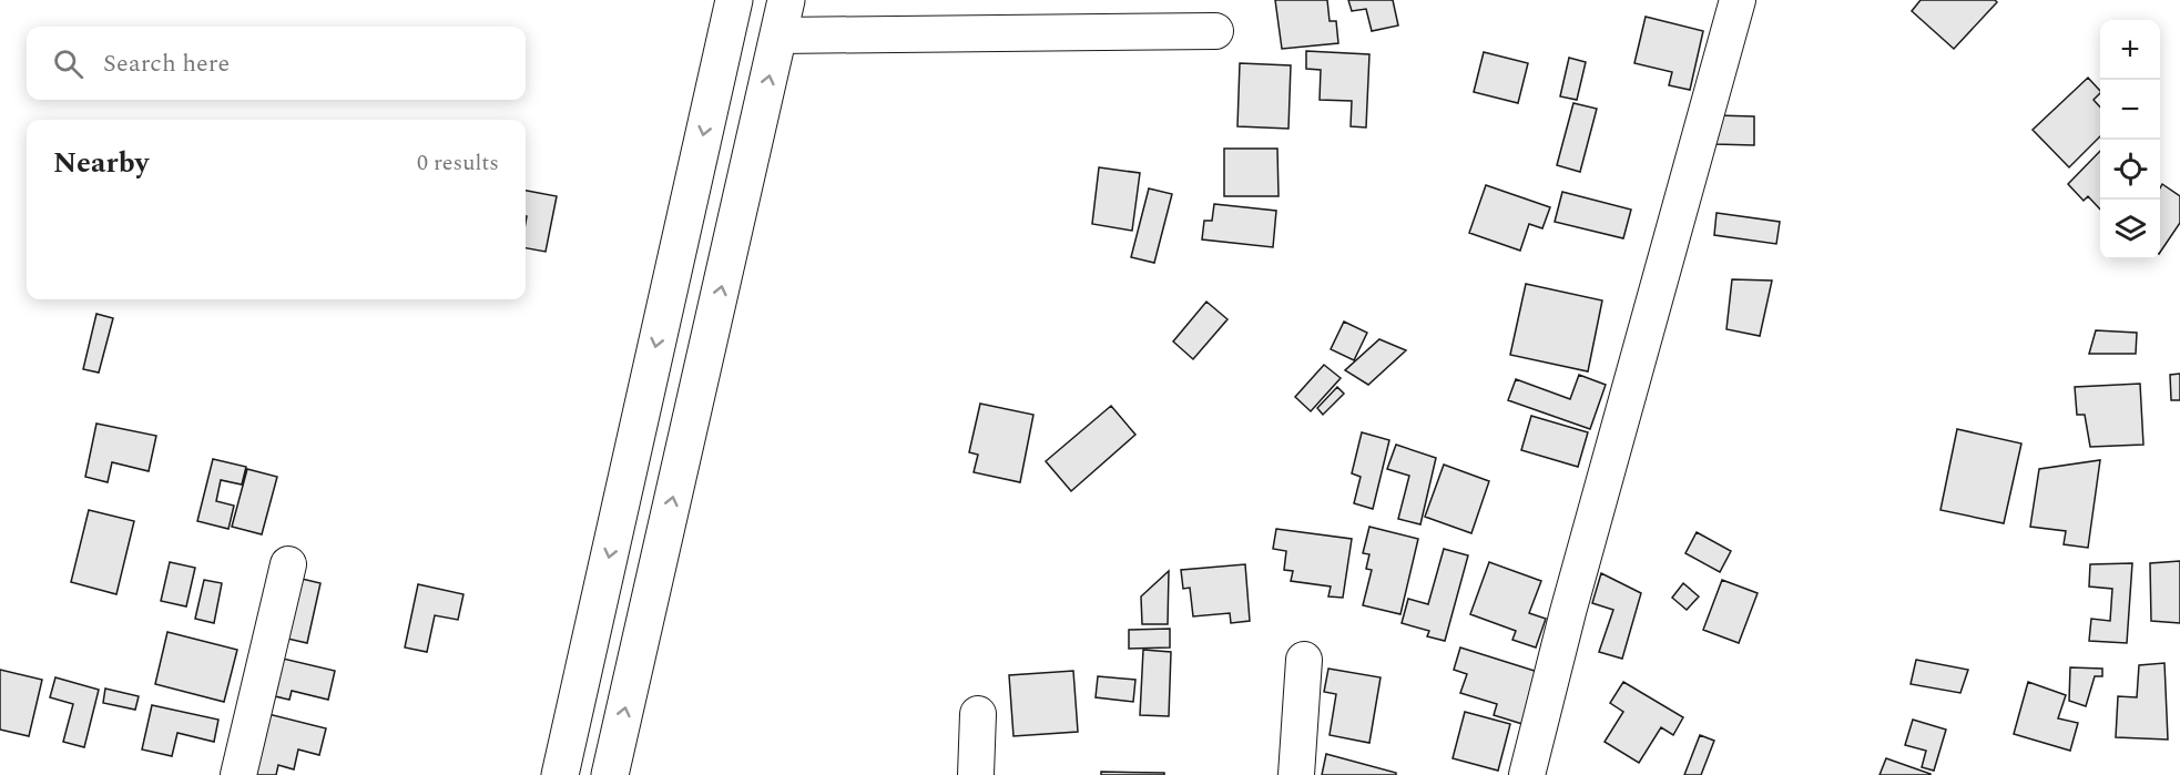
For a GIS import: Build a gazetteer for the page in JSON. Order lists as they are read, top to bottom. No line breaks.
{"page":{"map_buttons":["+","−"],"search":"Search here","heading":["Nearby","0 results"]}}
